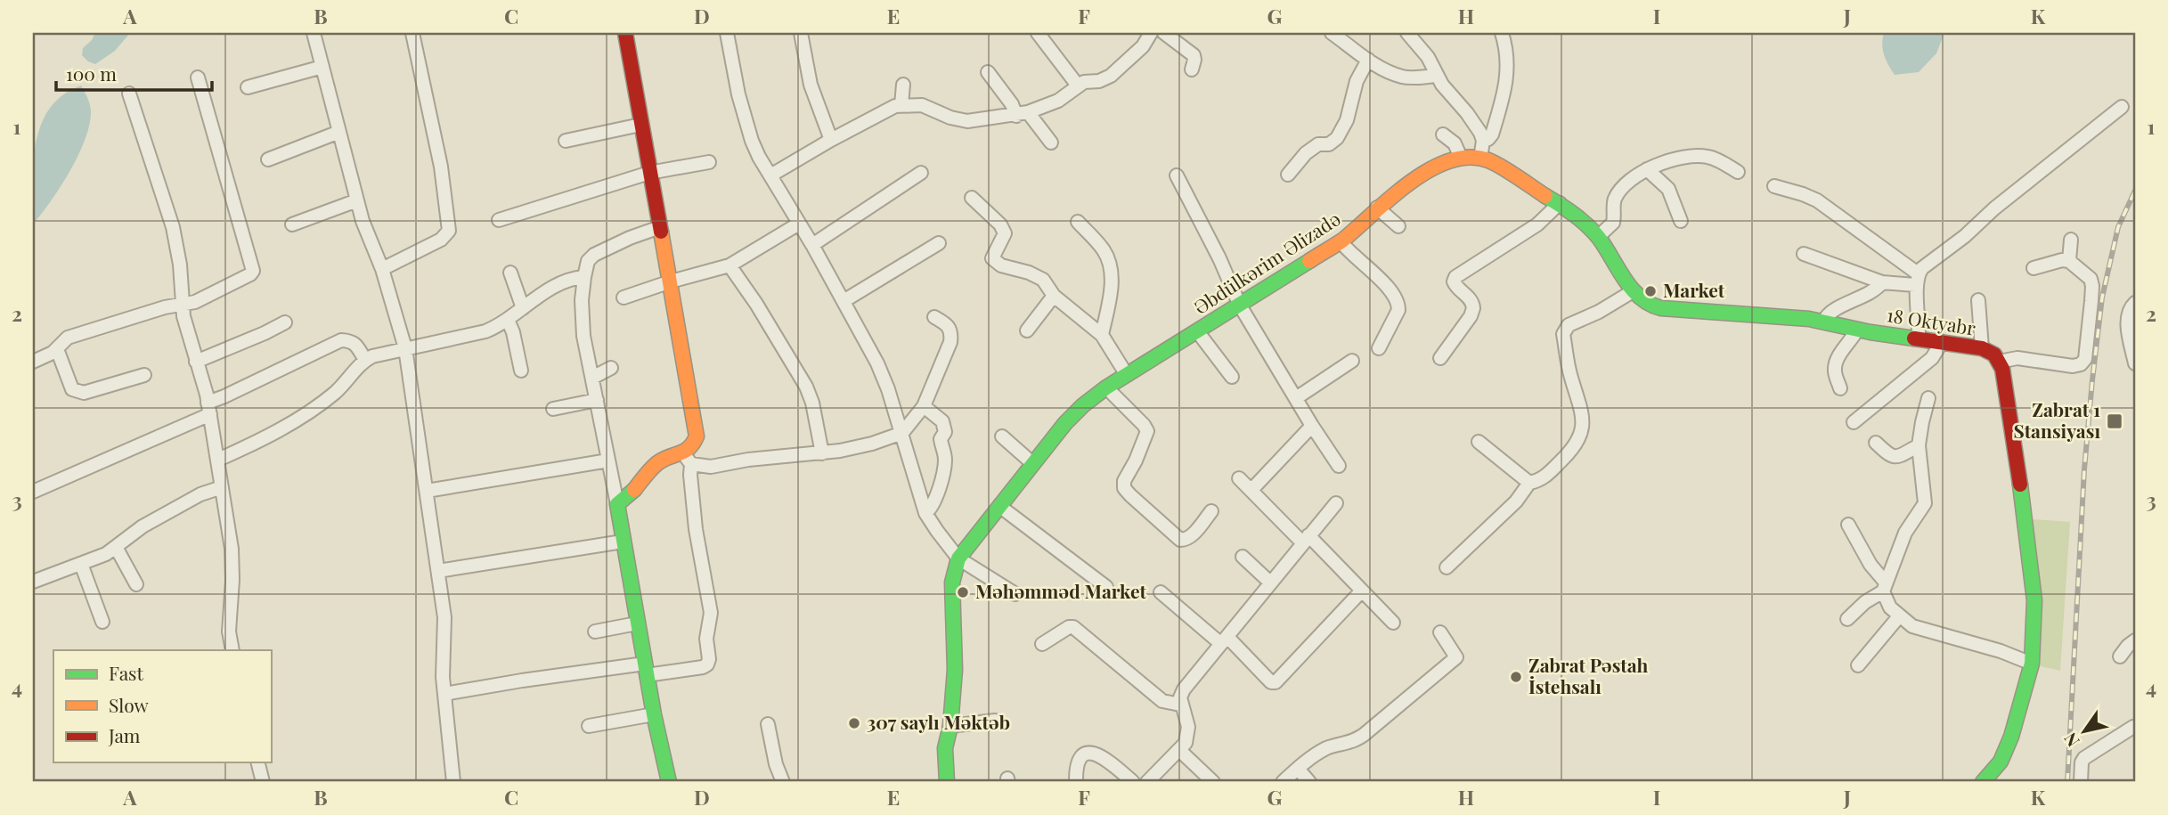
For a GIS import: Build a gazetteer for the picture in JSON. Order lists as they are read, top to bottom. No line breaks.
{"streets":{"street":["Əbdülkərim Əlizadə","18 Oktyabr"]},"crossings":[["Əbdülkərim Əlizadə","18 Oktyabr"]],"places":{"other":["Market","Məhəmməd Market","Zabrat Pəstah İstehsalı","307 saylı Məktəb"],"transit":["Zabrat 1 Stansiyası"]},"legend":["Fast","Slow","Jam"],"scale_bar":"100 m","north":"bottom left","grid":{"columns":["A","B","C","D","E","F","G","H","I","J","K"],"rows":["1","2","3","4"]}}
